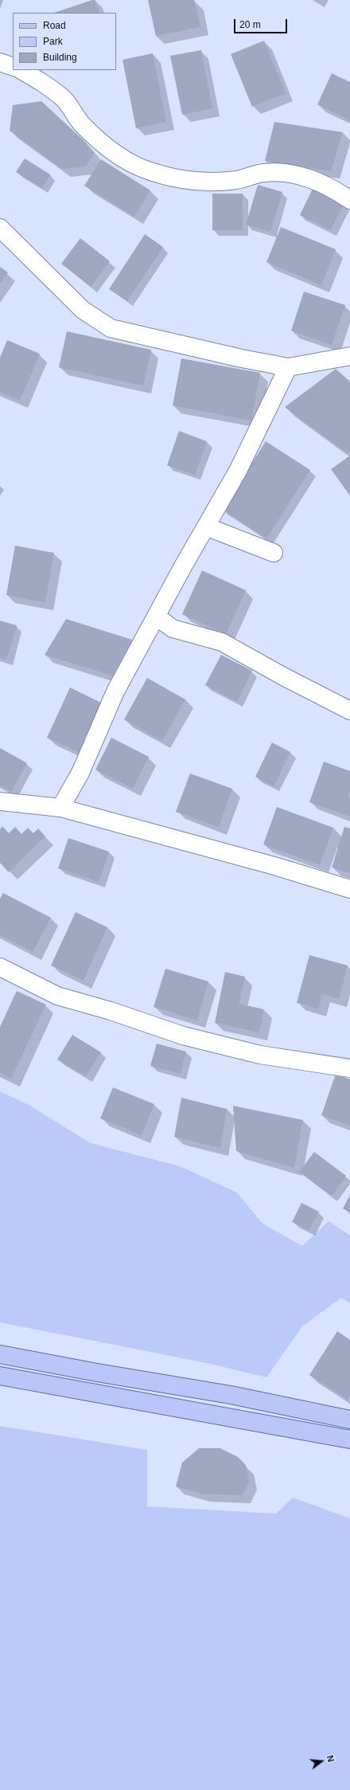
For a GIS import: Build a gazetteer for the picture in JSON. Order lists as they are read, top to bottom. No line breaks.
{"legend":["Road","Park","Building"],"scale_bar":"20 m","north":"right"}
